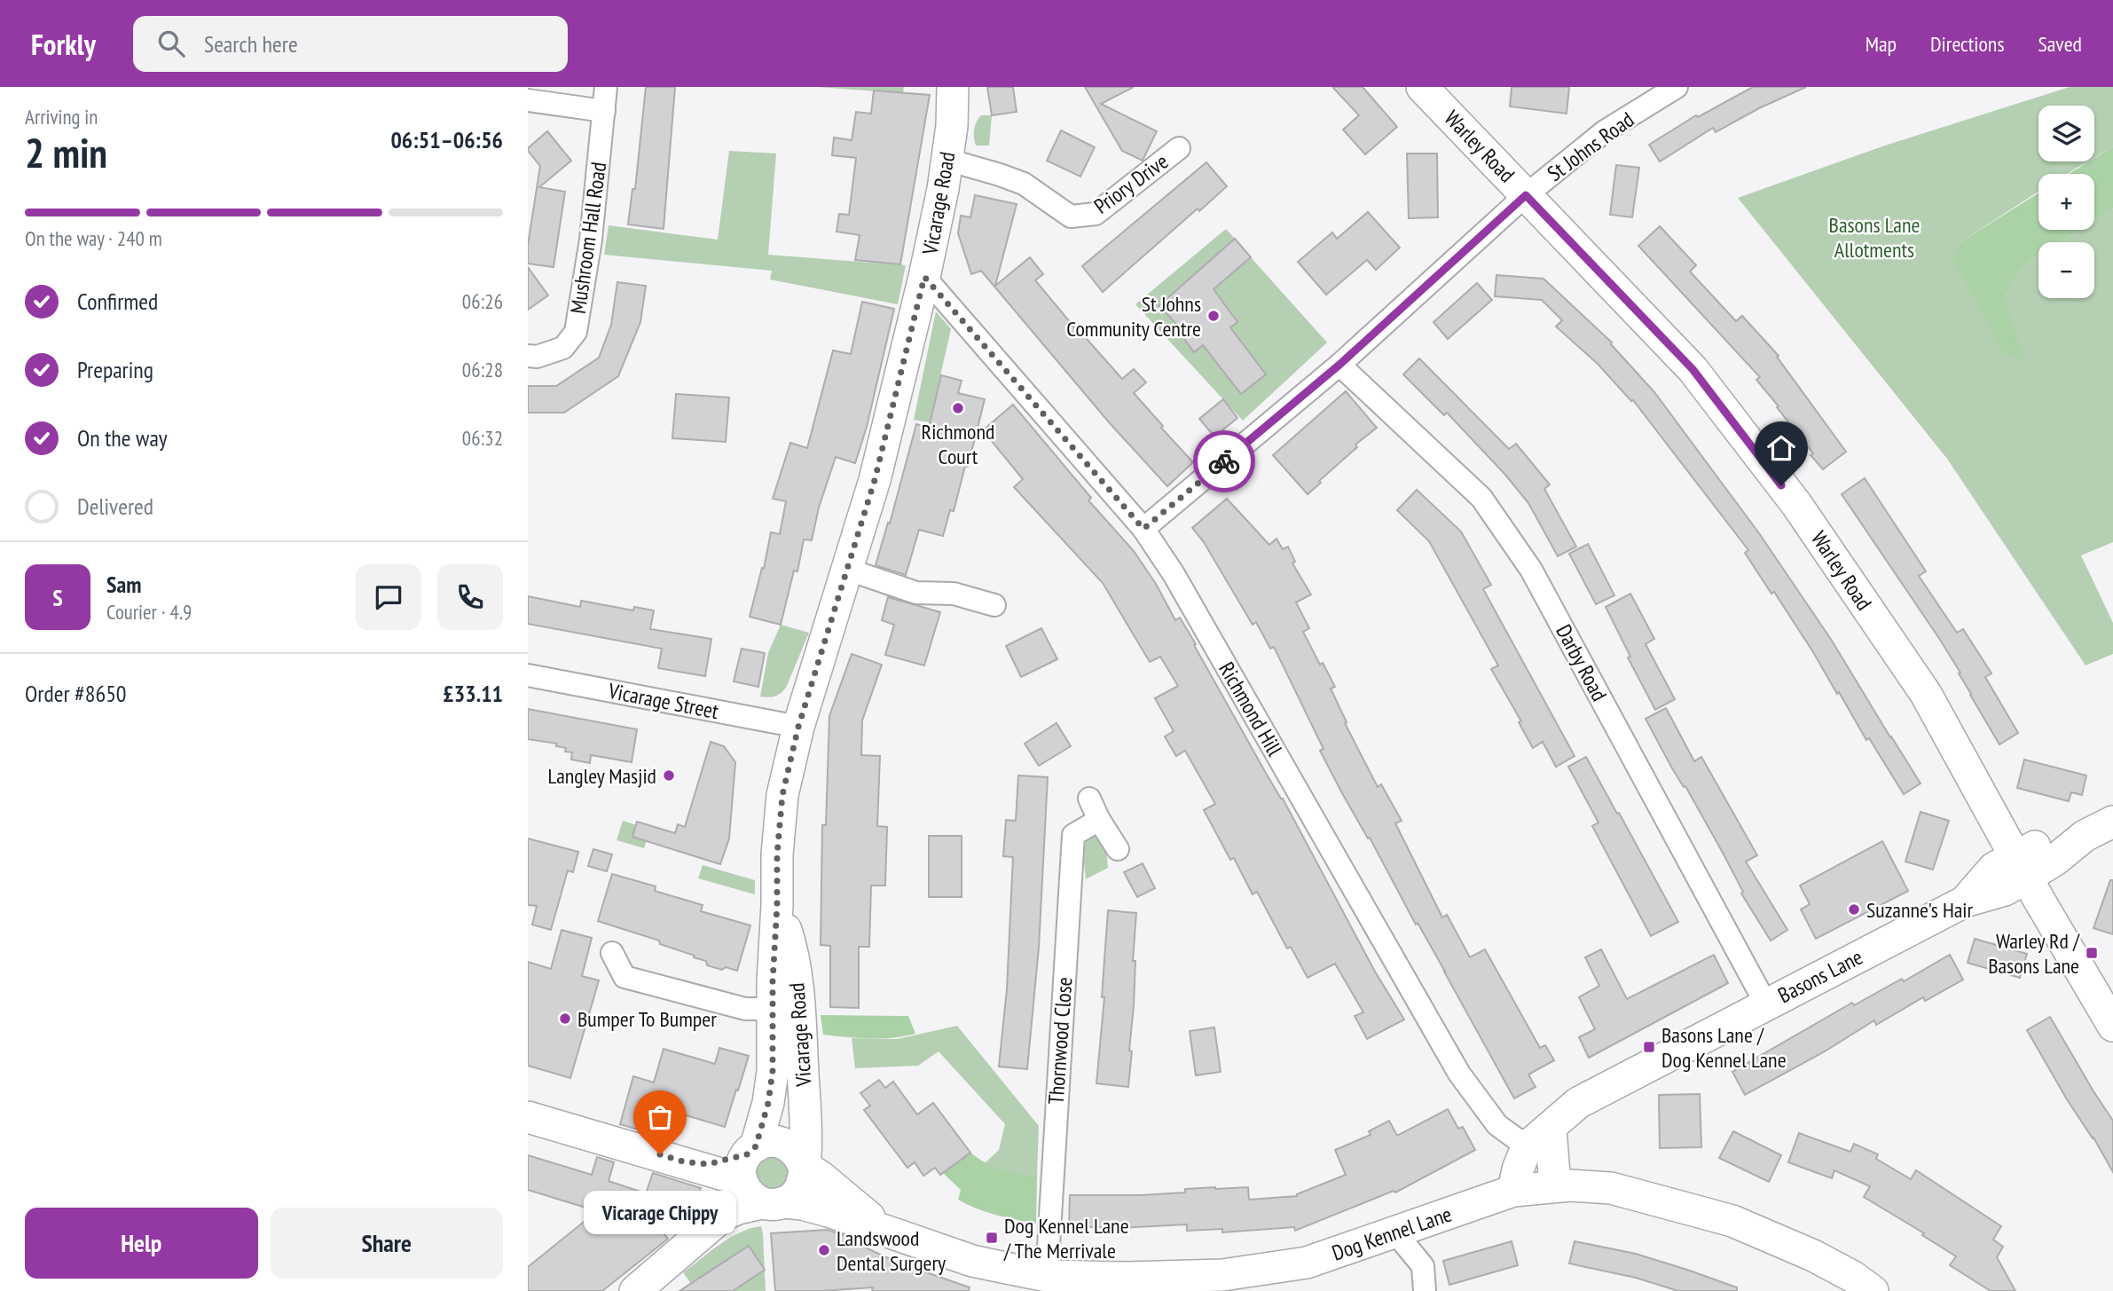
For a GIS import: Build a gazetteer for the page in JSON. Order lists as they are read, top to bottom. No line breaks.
{"streets":{"main road":["Warley Road","Vicarage Road","Basons Lane","Dog Kennel Lane"],"street":["St Johns Road","Priory Drive","Mushroom Hall Road","Darby Road","Vicarage Street","Richmond Hill","Thornwood Close"]},"crossings":[["Warley Road","St Johns Road"],["Warley Road","Basons Lane"],["St Johns Road","Darby Road"],["St Johns Road","Richmond Hill"],["Priory Drive","Vicarage Road"],["Vicarage Road","Vicarage Street"],["Vicarage Road","Richmond Hill"],["Vicarage Road","Dog Kennel Lane"],["Darby Road","Basons Lane"],["Richmond Hill","Basons Lane"],["Basons Lane","Dog Kennel Lane"],["Thornwood Close","Dog Kennel Lane"]],"parks":["Basons Lane Allotments"],"places":{"other":["St Johns Community Centre","Richmond Court","Langley Masjid","Suzanne's Hair","Bumper To Bumper","Vicarage Chippy","Landswood Dental Surgery"],"transit":["Warley Rd / Basons Lane","Basons Lane / Dog Kennel Lane","Dog Kennel Lane / The Merrivale"]},"page":{"header":"Forkly","search":"Search here","nav":["Map","Directions","Saved"],"heading":["2 min","Arriving in","06:51–06:56"],"panel":["Sam","Courier · 4.9","Order #8650","£33.11"],"map_buttons":["+","−"],"bar":"On the way · 240 m","list":[["Confirmed","06:26"],["Preparing","06:28"],["On the way","06:32"],"Delivered"],"round":"S","bubble":"Vicarage Chippy","buttons":["Help","Share"]}}
